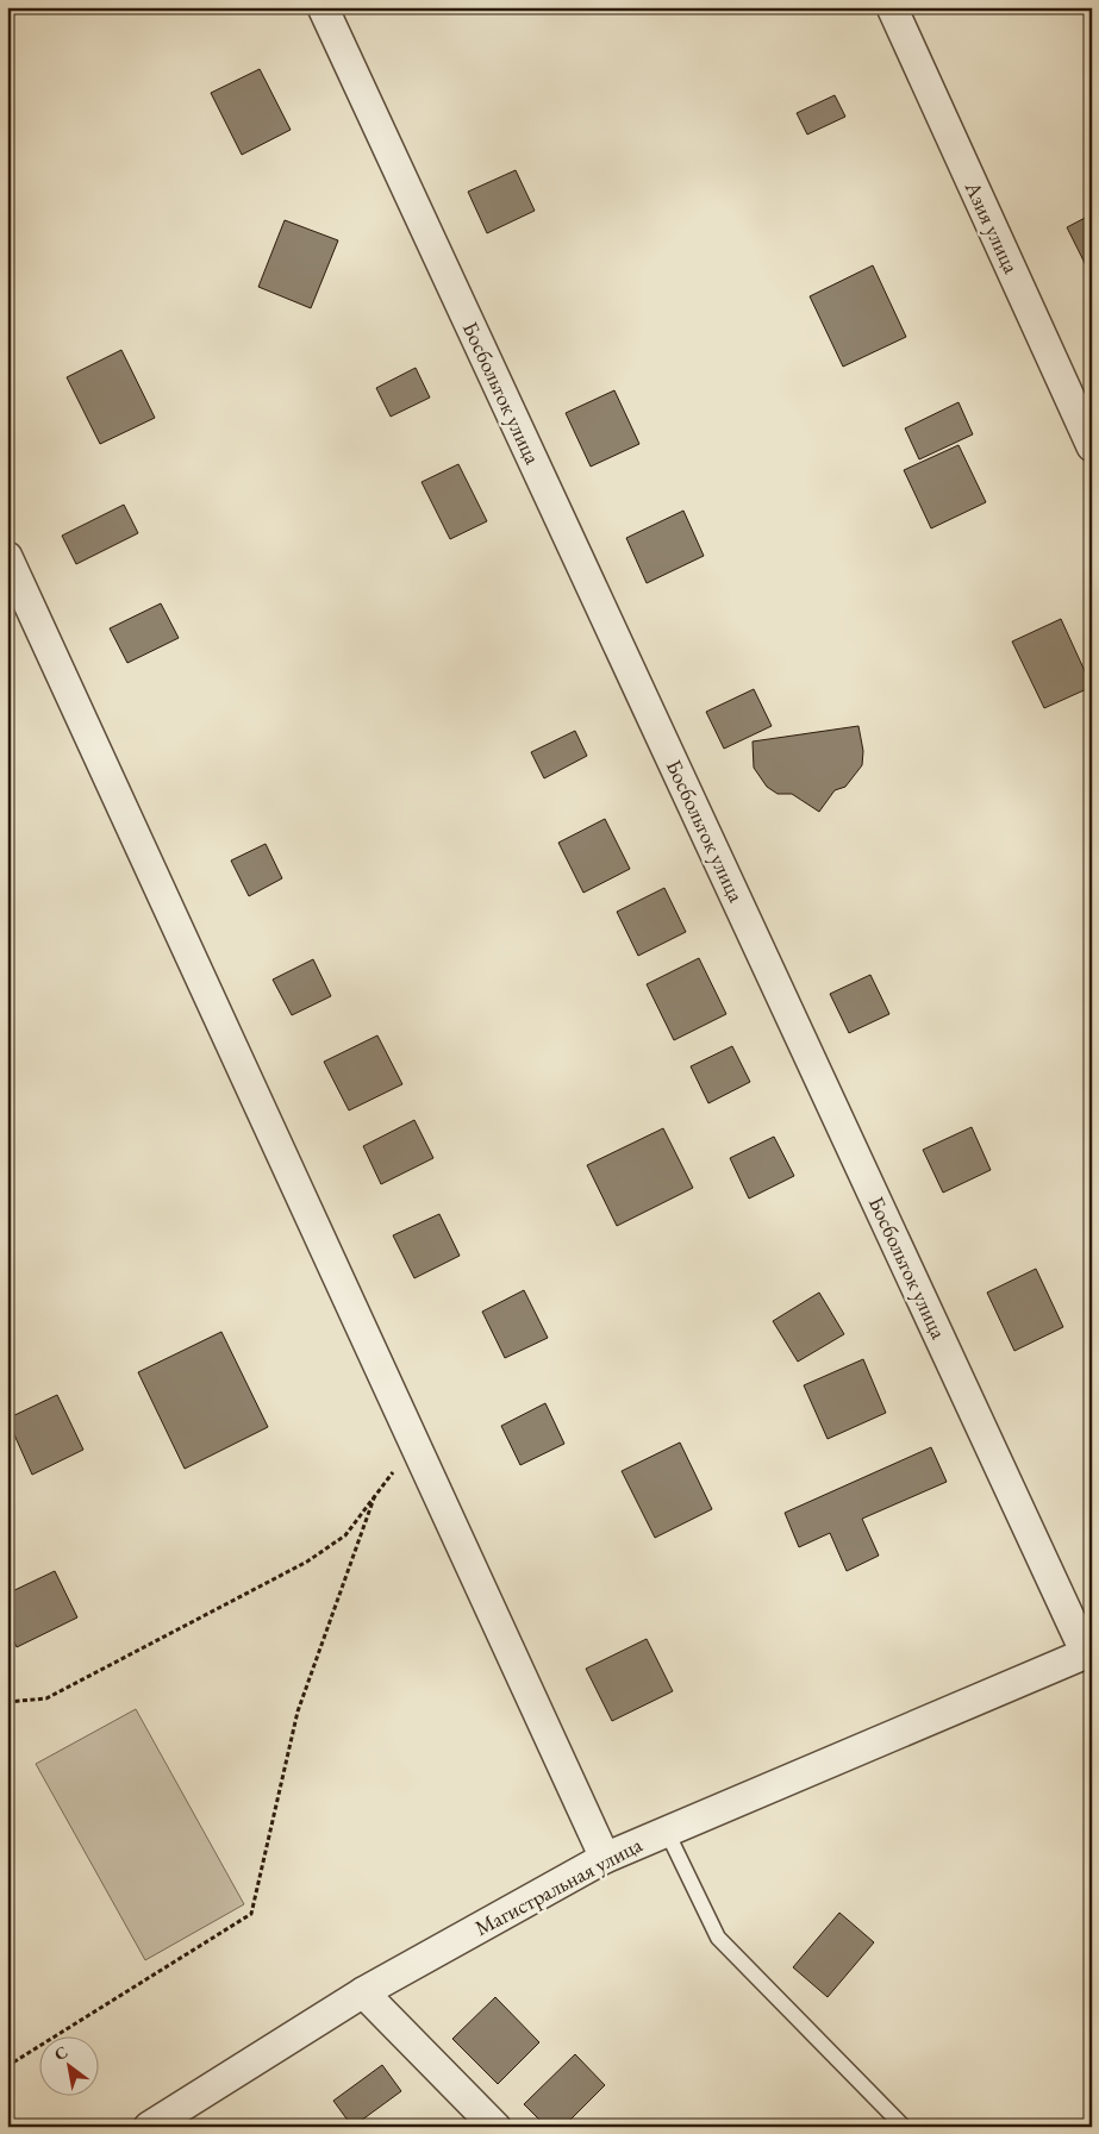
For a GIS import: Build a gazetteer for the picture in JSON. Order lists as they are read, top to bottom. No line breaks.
{"streets":{"street":["Азия улица","Босбольток улица","Магистральная улица"]},"crossings":[["Босбольток улица","Магистральная улица"]],"north":"top left"}
